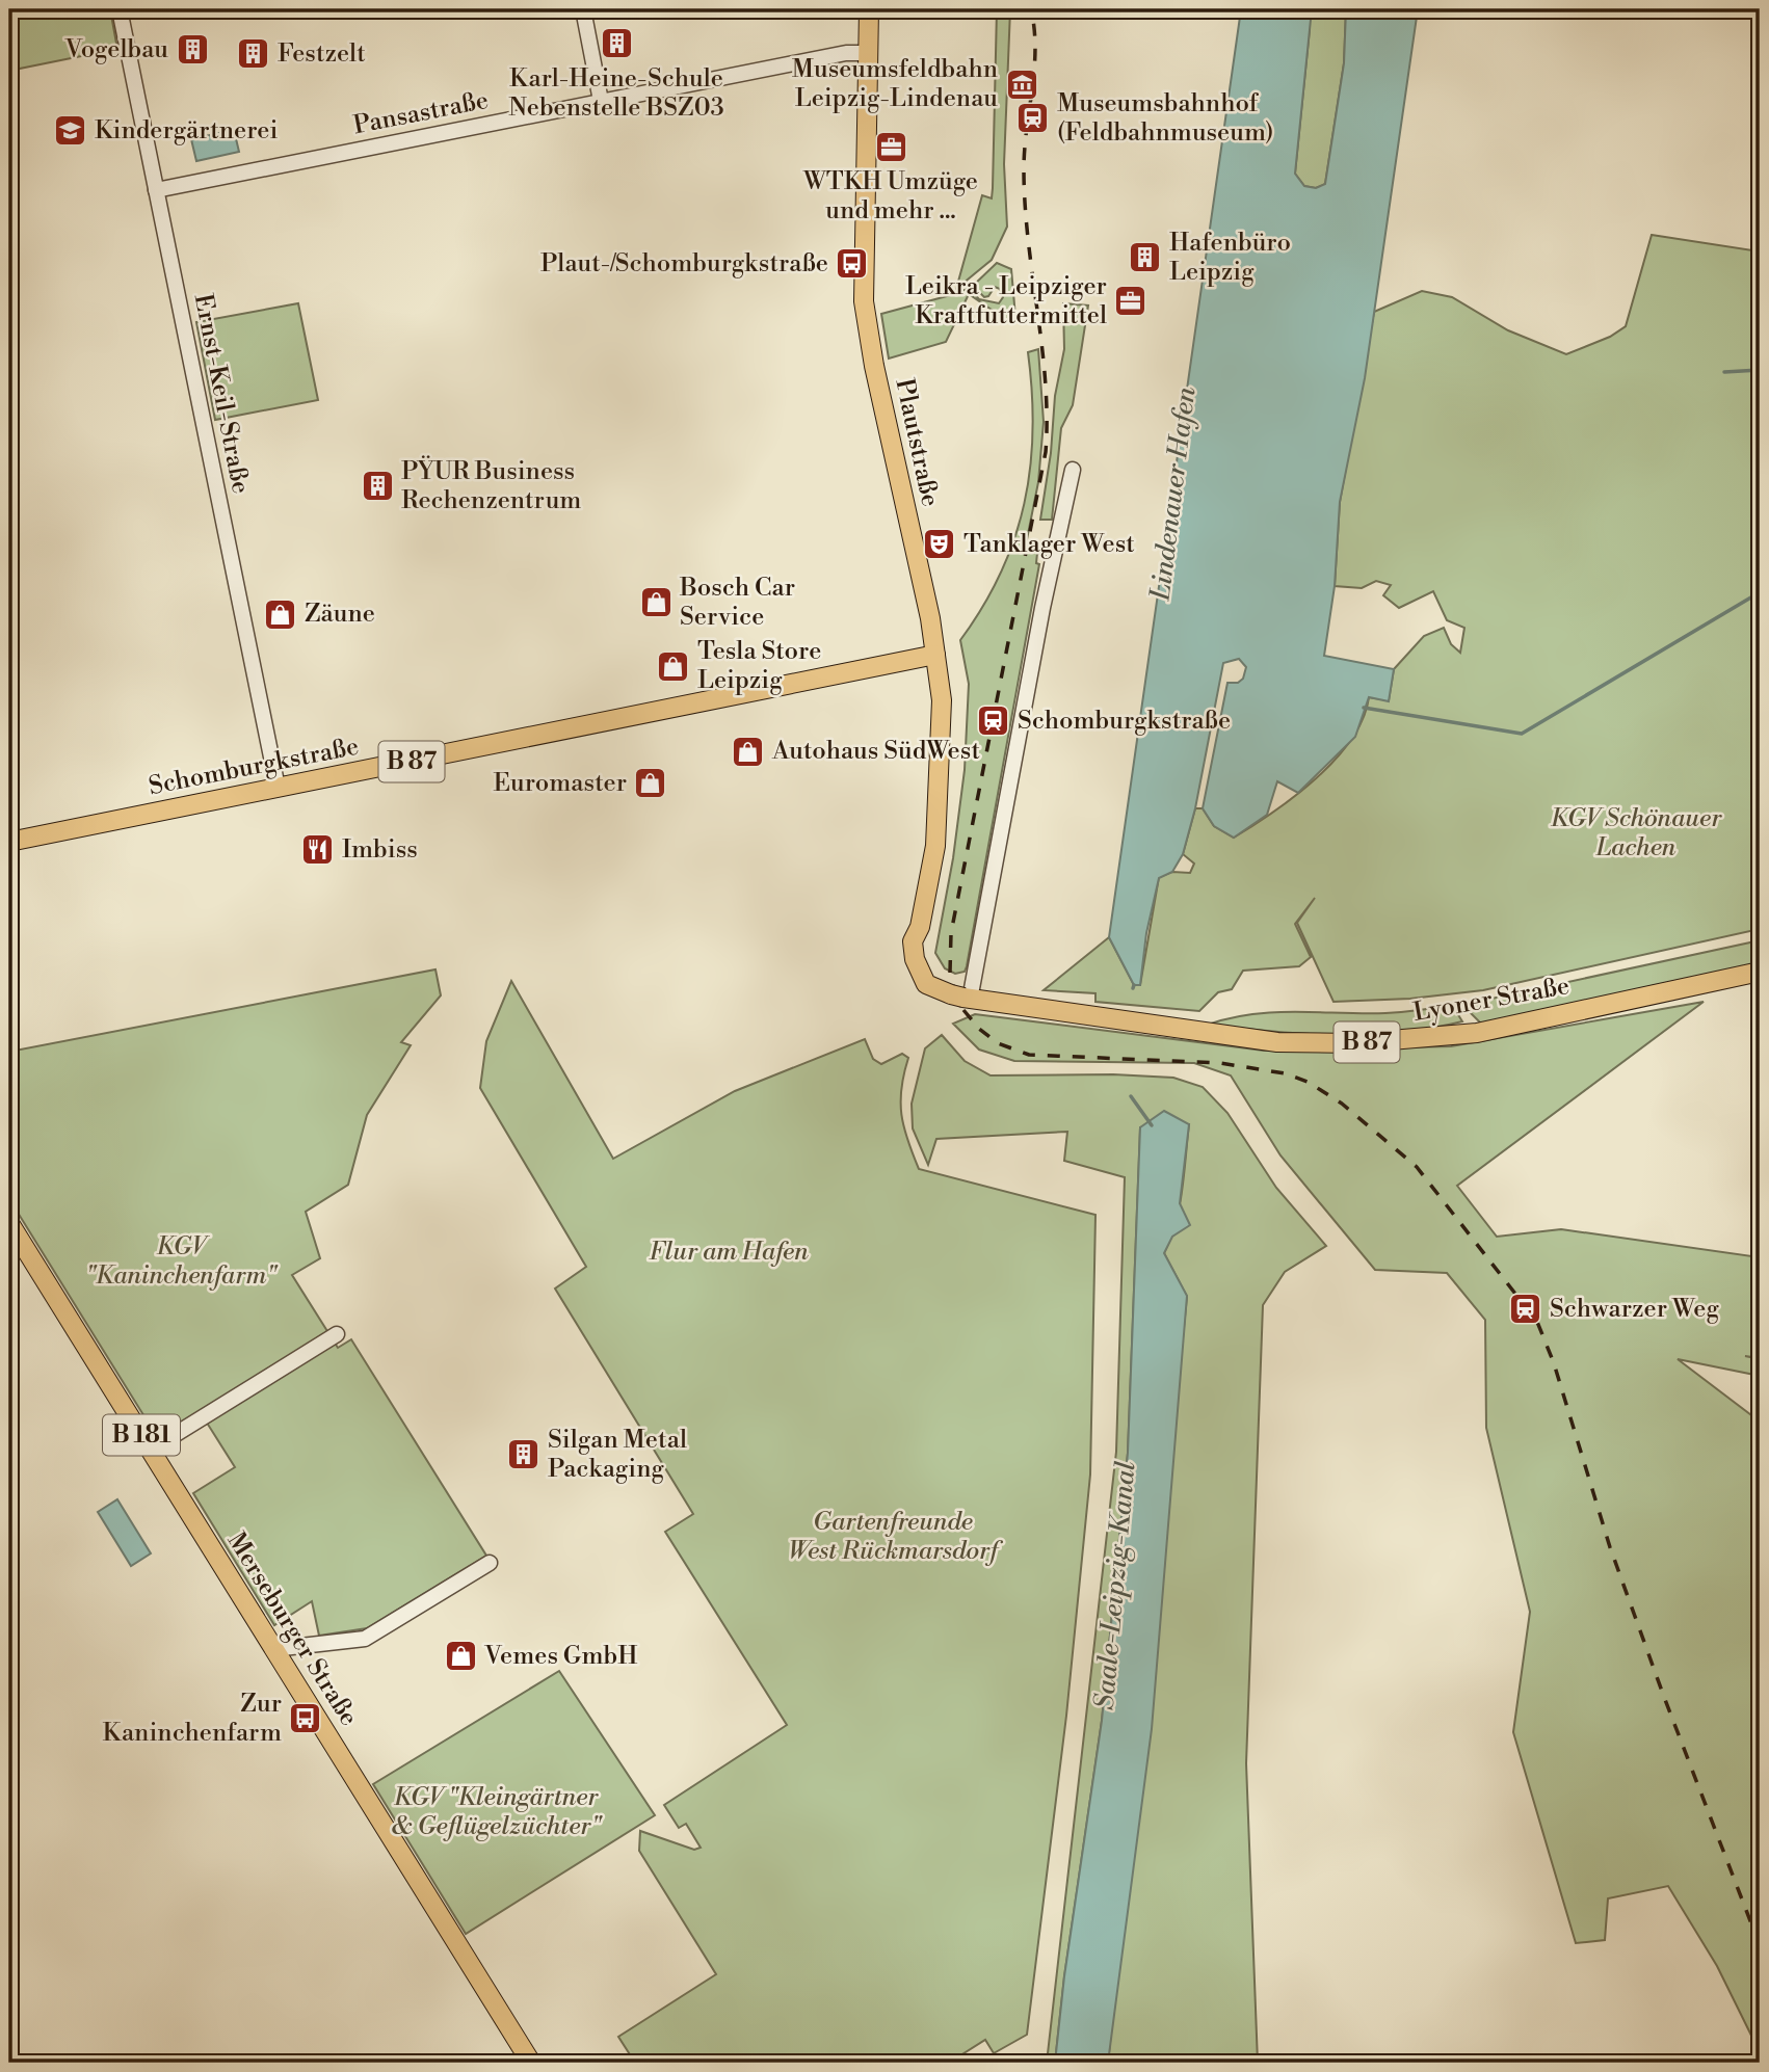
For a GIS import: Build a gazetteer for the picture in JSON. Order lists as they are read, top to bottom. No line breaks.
{"streets":{"main road":["Plautstraße","B 87","Schomburgkstraße","Lyoner Straße","B 181","Merseburger Straße"],"street":["Pansastraße","Ernst-Keil-Straße"]},"crossings":[["Pansastraße","Ernst-Keil-Straße"],["Pansastraße","Plautstraße"],["Ernst-Keil-Straße","Schomburgkstraße"],["Plautstraße","Schomburgkstraße"],["Plautstraße","Lyoner Straße"]],"water":["Lindenauer Hafen","Saale-Leipzig-Kanal"],"parks":["KGV Schönauer Lachen","KGV \"Kaninchenfarm\"","Flur am Hafen","Gartenfreunde West Rückmarsdorf","KGV \"Kleingärtner & Geflügelzüchter\""],"places":{"building":["Karl-Heine-Schule Nebenstelle BSZ03","Vogelbau","Festzelt","Hafenbüro Leipzig","PŸUR Business Rechenzentrum","Silgan Metal Packaging"],"museum":["Museumsfeldbahn Leipzig-Lindenau"],"station":["Museumsbahnhof (Feldbahnmuseum)","Schomburgkstraße","Schwarzer Weg"],"school or university":["Kindergärtnerei"],"office":["WTKH Umzüge und mehr ...","Leikra - Leipziger Kraftfuttermittel"],"bus stop":["Plaut-/Schomburgkstraße","Zur Kaninchenfarm"],"theatre":["Tanklager West"],"shop":["Bosch Car Service","Zäune","Tesla Store Leipzig","Autohaus SüdWest","Euromaster","Vemes GmbH"],"restaurant":["Imbiss"]}}
